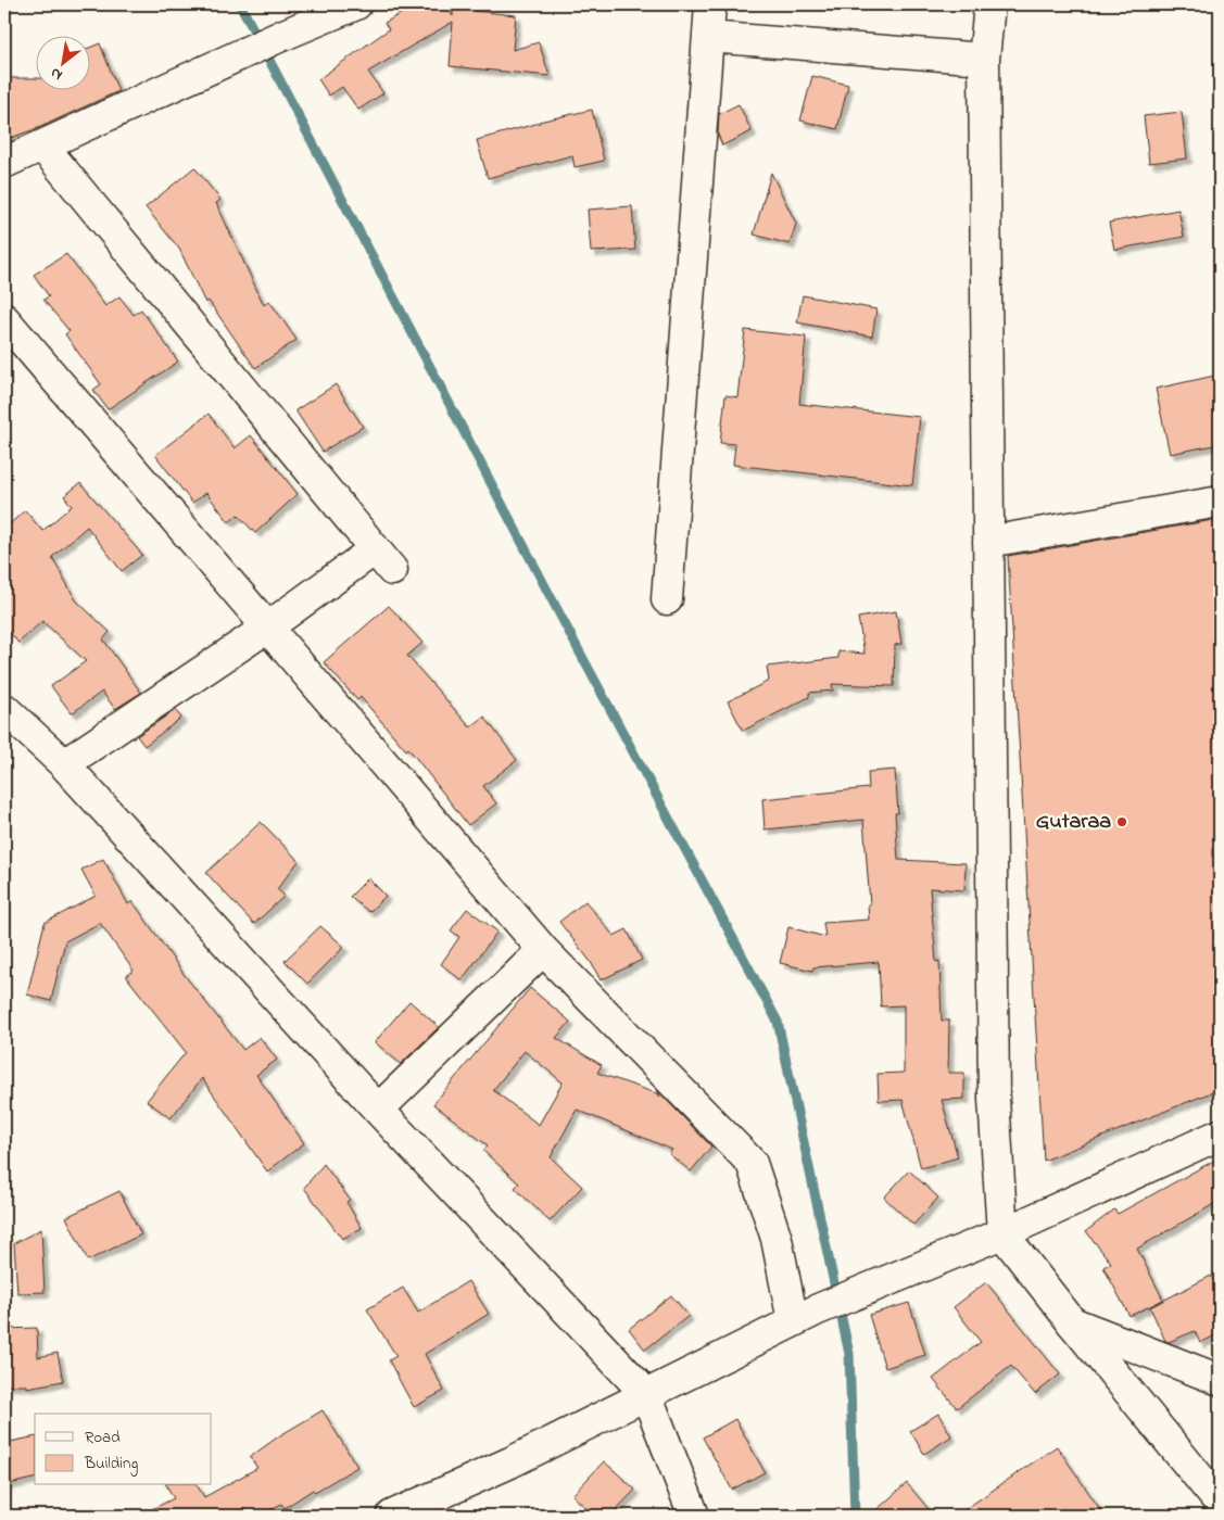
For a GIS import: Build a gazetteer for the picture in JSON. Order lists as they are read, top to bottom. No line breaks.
{"places":["Gutaraa"],"legend":["Road","Building"],"north":"bottom left"}
